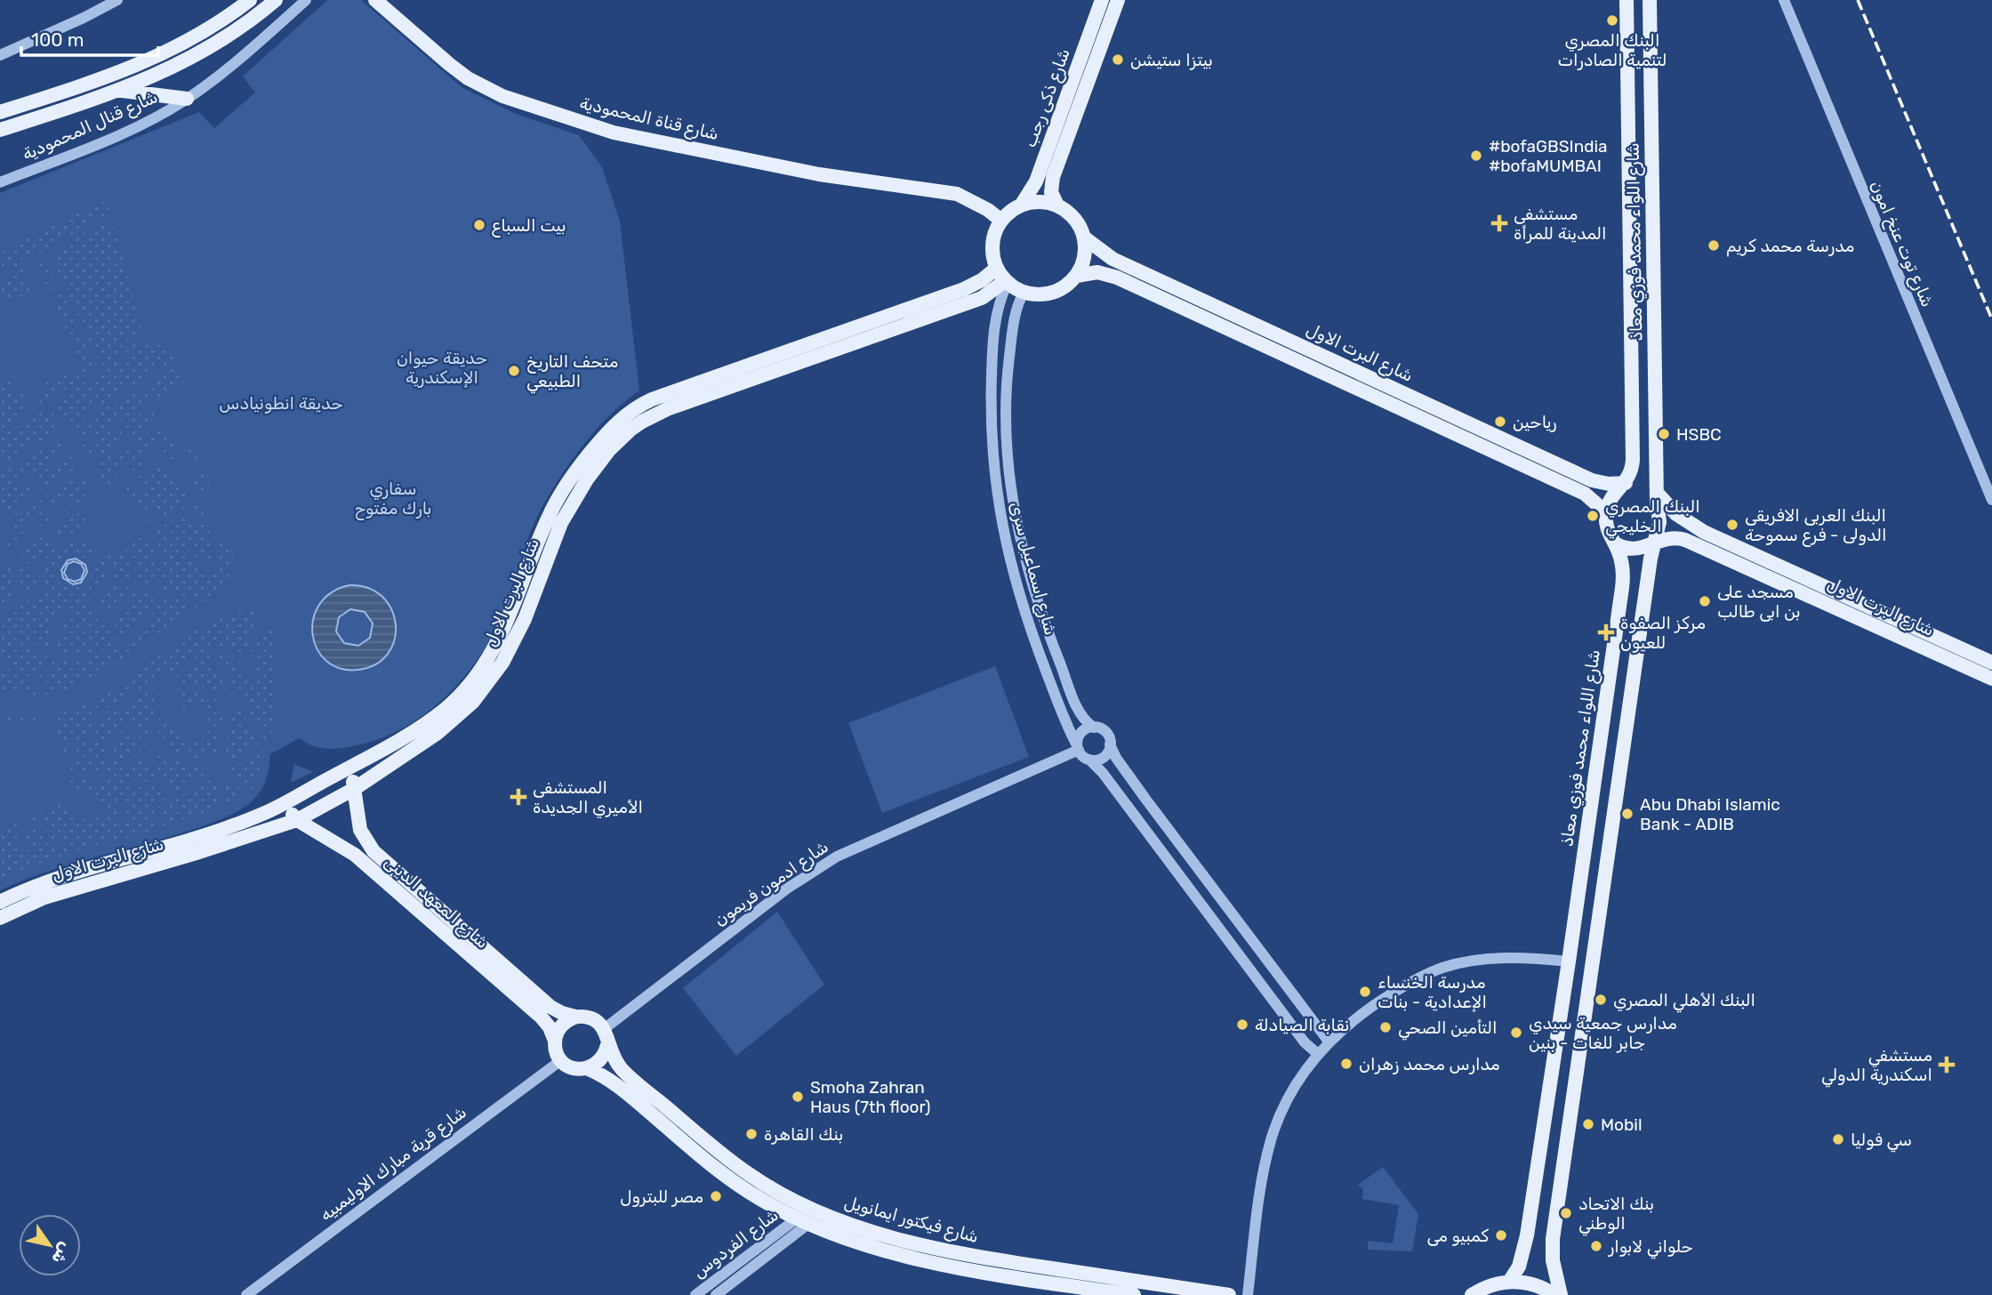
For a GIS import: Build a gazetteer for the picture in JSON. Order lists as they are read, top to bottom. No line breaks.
{"streets":{"main road":["شارع ذكى رجب","شارع قناة المحمودية","شارع اللواء محمد فوزي معاذ","شارع البرت الاول","شارع المعهد الدينى","شارع فيكتور ايمانويل"],"street":["شارع قنال المحمودية","شارع توت عنخ امون","شارع اسماعيل سرى","شارع ادمون فريمون","شارع قرية مبارك الاوليمبيه","شارع الفردوس"]},"crossings":[["شارع ذكى رجب","شارع قناة المحمودية"],["شارع ذكى رجب","شارع البرت الاول"],["شارع ذكى رجب","شارع اسماعيل سرى"],["شارع قناة المحمودية","شارع البرت الاول"],["شارع قناة المحمودية","شارع اسماعيل سرى"],["شارع اللواء محمد فوزي معاذ","شارع البرت الاول"],["شارع البرت الاول","شارع اسماعيل سرى"],["شارع البرت الاول","شارع المعهد الدينى"],["شارع اسماعيل سرى","شارع ادمون فريمون"],["شارع ادمون فريمون","شارع المعهد الدينى"],["شارع ادمون فريمون","شارع قرية مبارك الاوليمبيه"],["شارع ادمون فريمون","شارع فيكتور ايمانويل"],["شارع المعهد الدينى","شارع قرية مبارك الاوليمبيه"],["شارع المعهد الدينى","شارع فيكتور ايمانويل"],["شارع قرية مبارك الاوليمبيه","شارع فيكتور ايمانويل"],["شارع فيكتور ايمانويل","شارع الفردوس"]],"parks":["حديقة حيوان الإسكندرية","حديقة انطونيادس","سفاري بارك مفتوح"],"places":{"other":["البنك المصري لتنمية الصادرات","بيتزا ستيشن","#bofaGBSIndia #bofaMUMBAI","بيت السباع","مدرسة محمد كريم","متحف التاريخ الطبيعي","رياحين","HSBC","البنك المصري الخليجي","البنك العربى الافريقى الدولى - فرع سموحة","مسجد على بن ابى طالب","Abu Dhabi Islamic Bank - ADIB","مدرسة الخنساء الإعدادية - بنات","البنك الأهلي المصري","نقابة الصيادلة","التأمين الصحي","مدارس جمعية سيدي جابر للغات - بنين","مدارس محمد زهران","Smoha Zahran Haus (7th floor)","Mobil","بنك القاهرة","سي فوليا","مصر للبترول","بنك الاتحاد الوطني","كمبيو مى","حلواني لابوار"],"health":["مستشفى المدينة للمرأة","مركز الصفوة للعيون","المستشفى الأميري الجديدة","مستشفي اسكندرية الدولي"]},"scale_bar":"100 m","north":"bottom right"}
